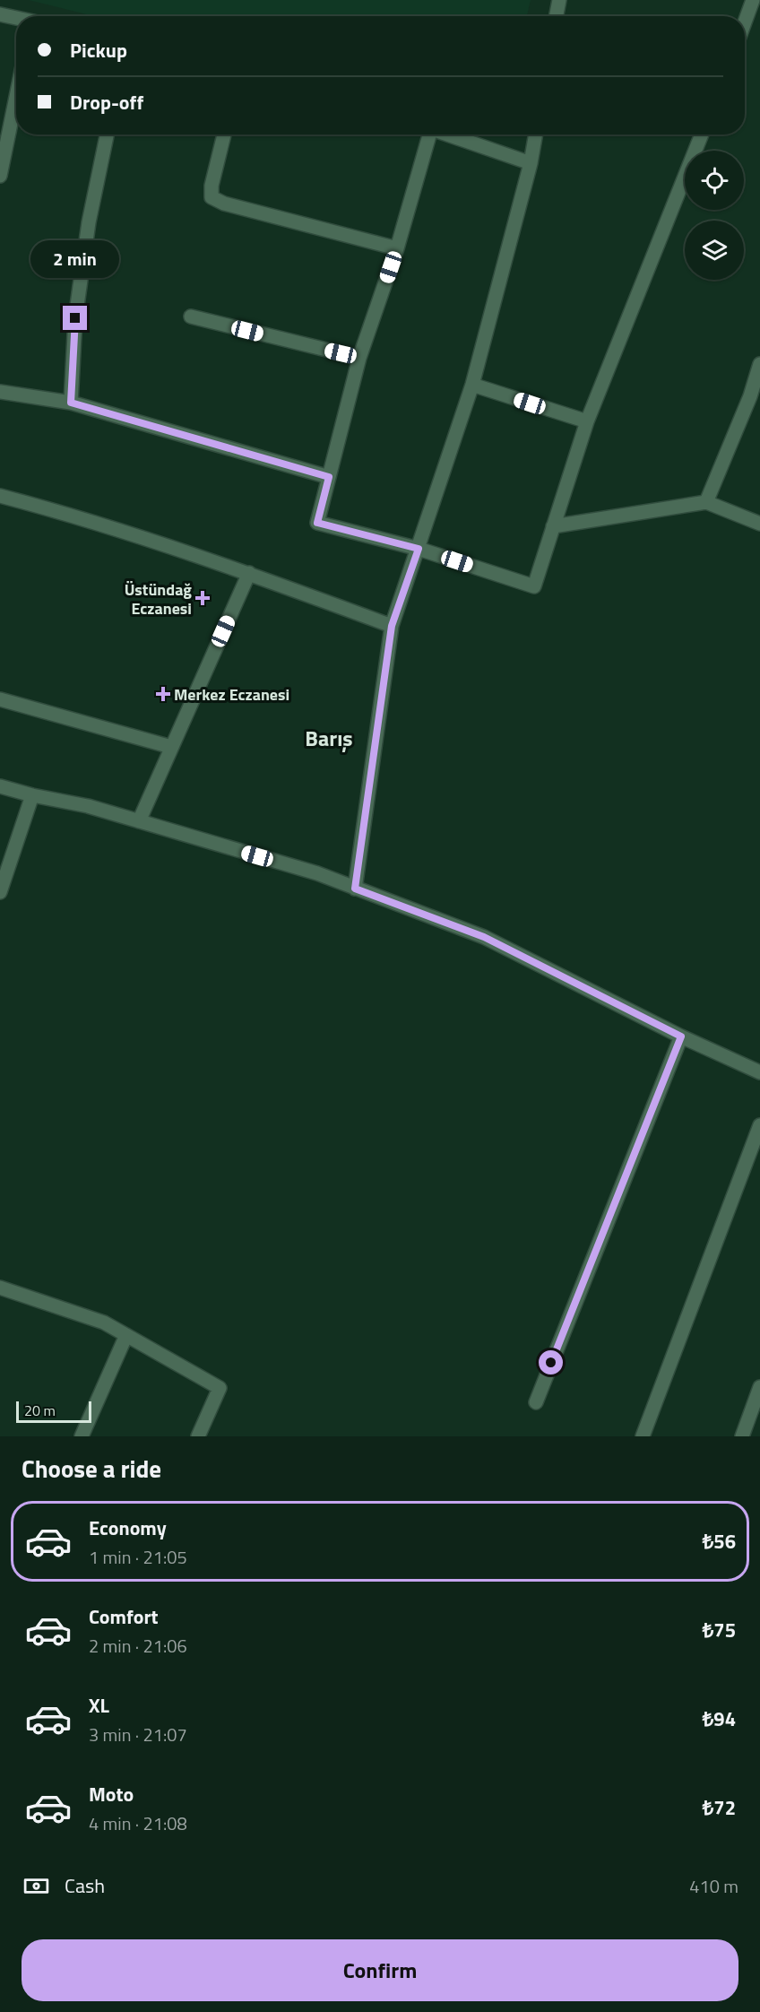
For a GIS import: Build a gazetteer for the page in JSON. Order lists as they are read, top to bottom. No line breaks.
{"districts":["Barış"],"places":{"health":["Üstündağ Eczanesi","Merkez Eczanesi"]},"scale_bar":"20 m","page":{"banner":["Pickup","Drop-off"],"bubble":"2 min","scale":"20 m","heading":"Choose a ride","list":[{"name":"Economy","note":"1 min · 21:05","value":"₺56"},{"name":"Comfort","note":"2 min · 21:06","value":"₺75"},{"name":"XL","note":"3 min · 21:07","value":"₺94"},{"name":"Moto","note":"4 min · 21:08","value":"₺72"}],"pay":["Cash","410 m"],"buttons":"Confirm"}}
